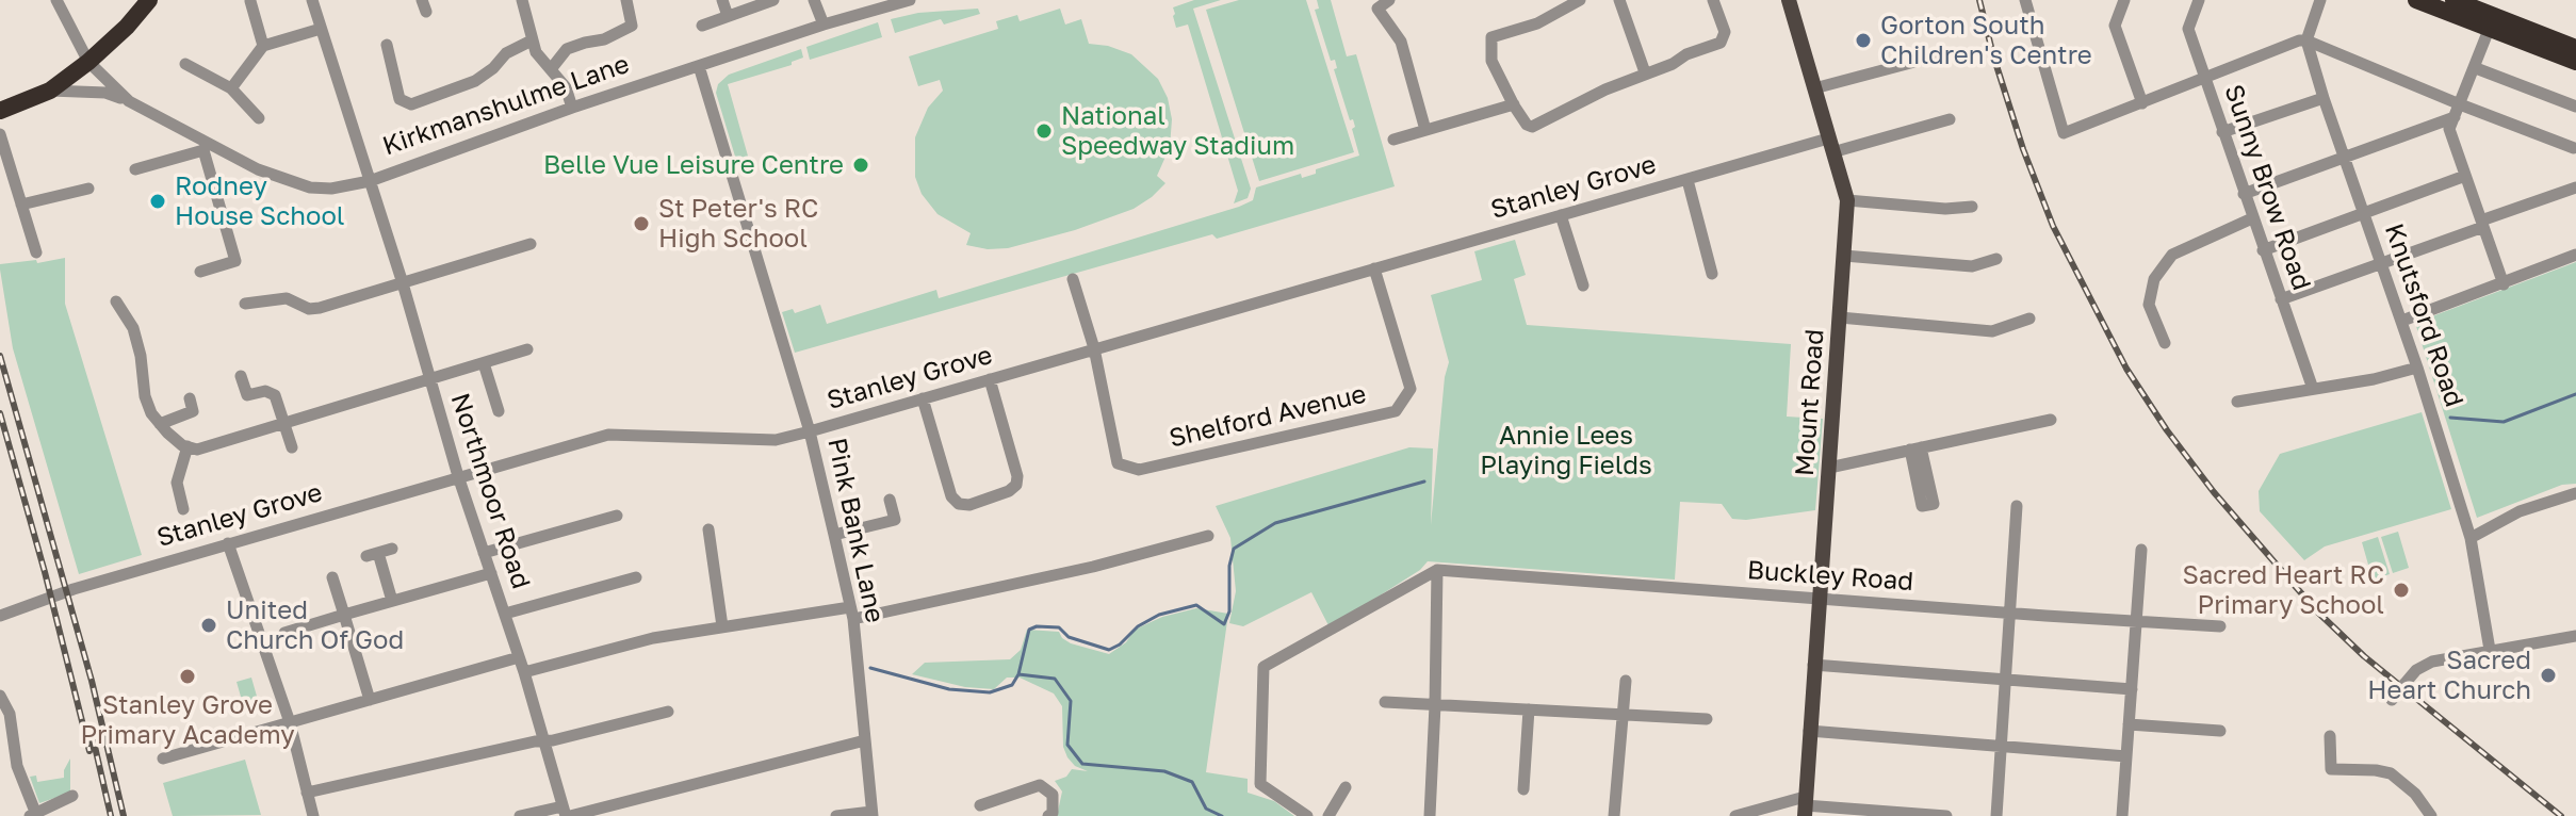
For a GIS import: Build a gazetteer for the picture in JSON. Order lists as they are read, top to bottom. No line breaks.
{"streets":{"highway":["Kirkmanshulme Lane"],"main road":["Mount Road"],"street":["Stanley Grove","Sunny Brow Road","Knutsford Road","Shelford Avenue","Northmoor Road","Pink Bank Lane","Buckley Road"]},"crossings":[["Kirkmanshulme Lane","Northmoor Road"],["Kirkmanshulme Lane","Pink Bank Lane"],["Stanley Grove","Mount Road"],["Stanley Grove","Shelford Avenue"],["Stanley Grove","Northmoor Road"],["Stanley Grove","Pink Bank Lane"],["Mount Road","Buckley Road"]],"parks":["Annie Lees Playing Fields"],"places":["Gorton South Children's Centre","National Speedway Stadium","Belle Vue Leisure Centre","Rodney House School","St Peter's RC High School","Sacred Heart RC Primary School","United Church Of God","Sacred Heart Church","Stanley Grove Primary Academy"]}
